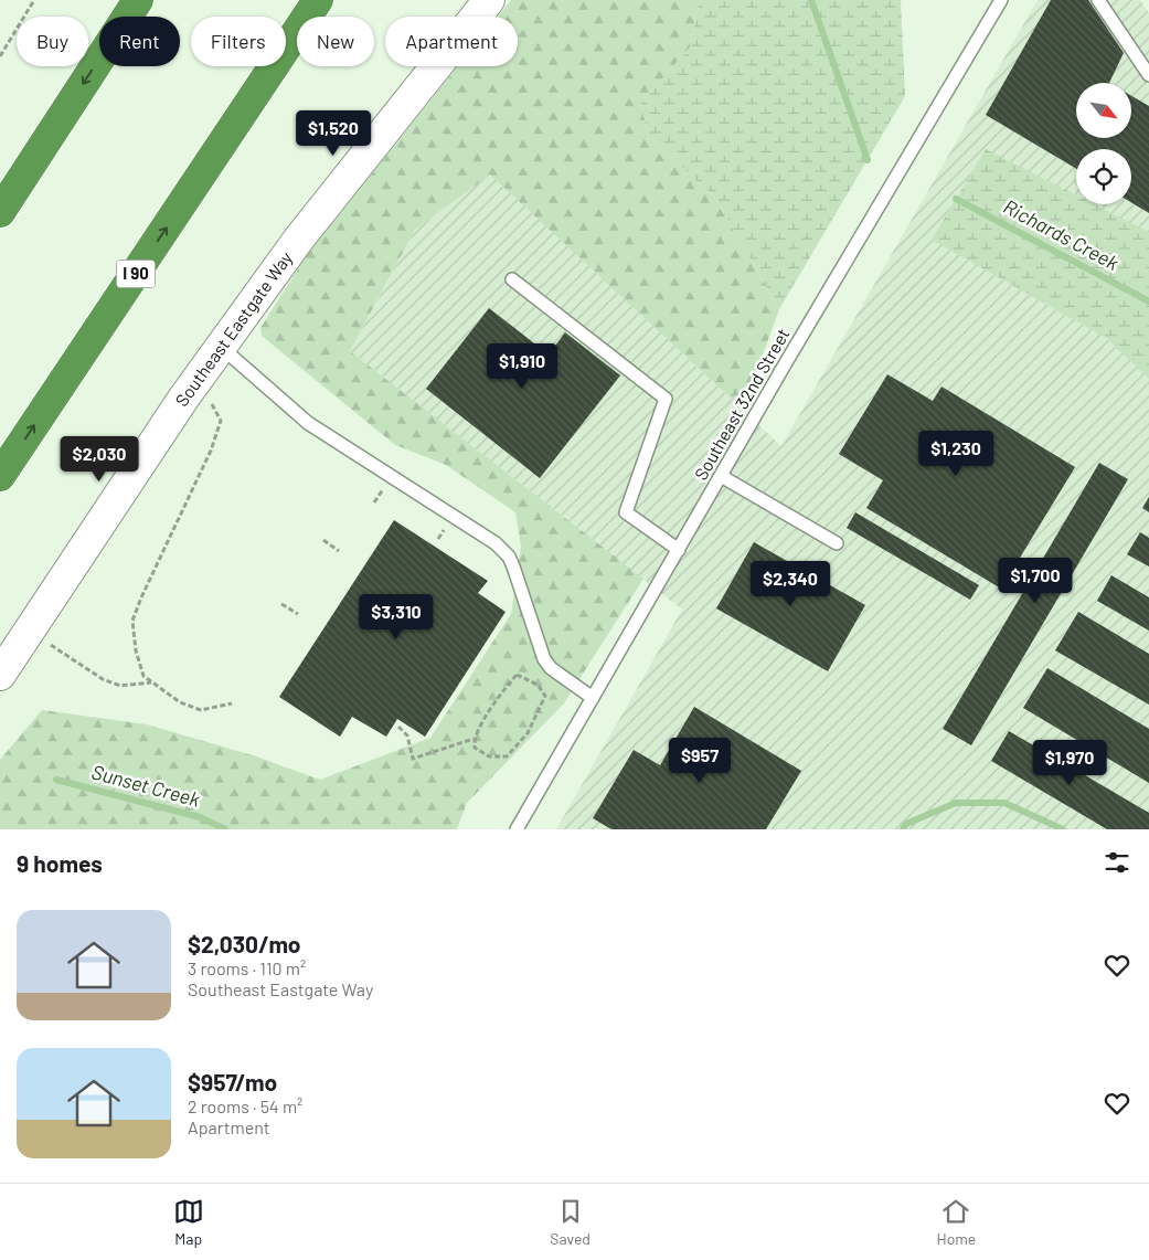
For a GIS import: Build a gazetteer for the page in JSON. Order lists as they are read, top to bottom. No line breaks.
{"streets":{"highway":["I 90"],"main road":["Southeast Eastgate Way"],"lane":["Southeast 32nd Street"]},"water":["Richards Creek","Sunset Creek"],"north":"bottom right","page":{"chip":["Buy","Rent","Filters","New","Apartment"],"price":["$1,520","$1,910","$1,230","$2,030","$1,700","$2,340","$3,310","$957","$1,970"],"heading":"9 homes","list":[{"name":"$2,030/mo","note":"3 rooms · 110 m² · Southeast Eastgate Way"},{"name":"$957/mo","note":"2 rooms · 54 m² · Apartment"}],"tabs":["Map","Saved","Home"]}}
